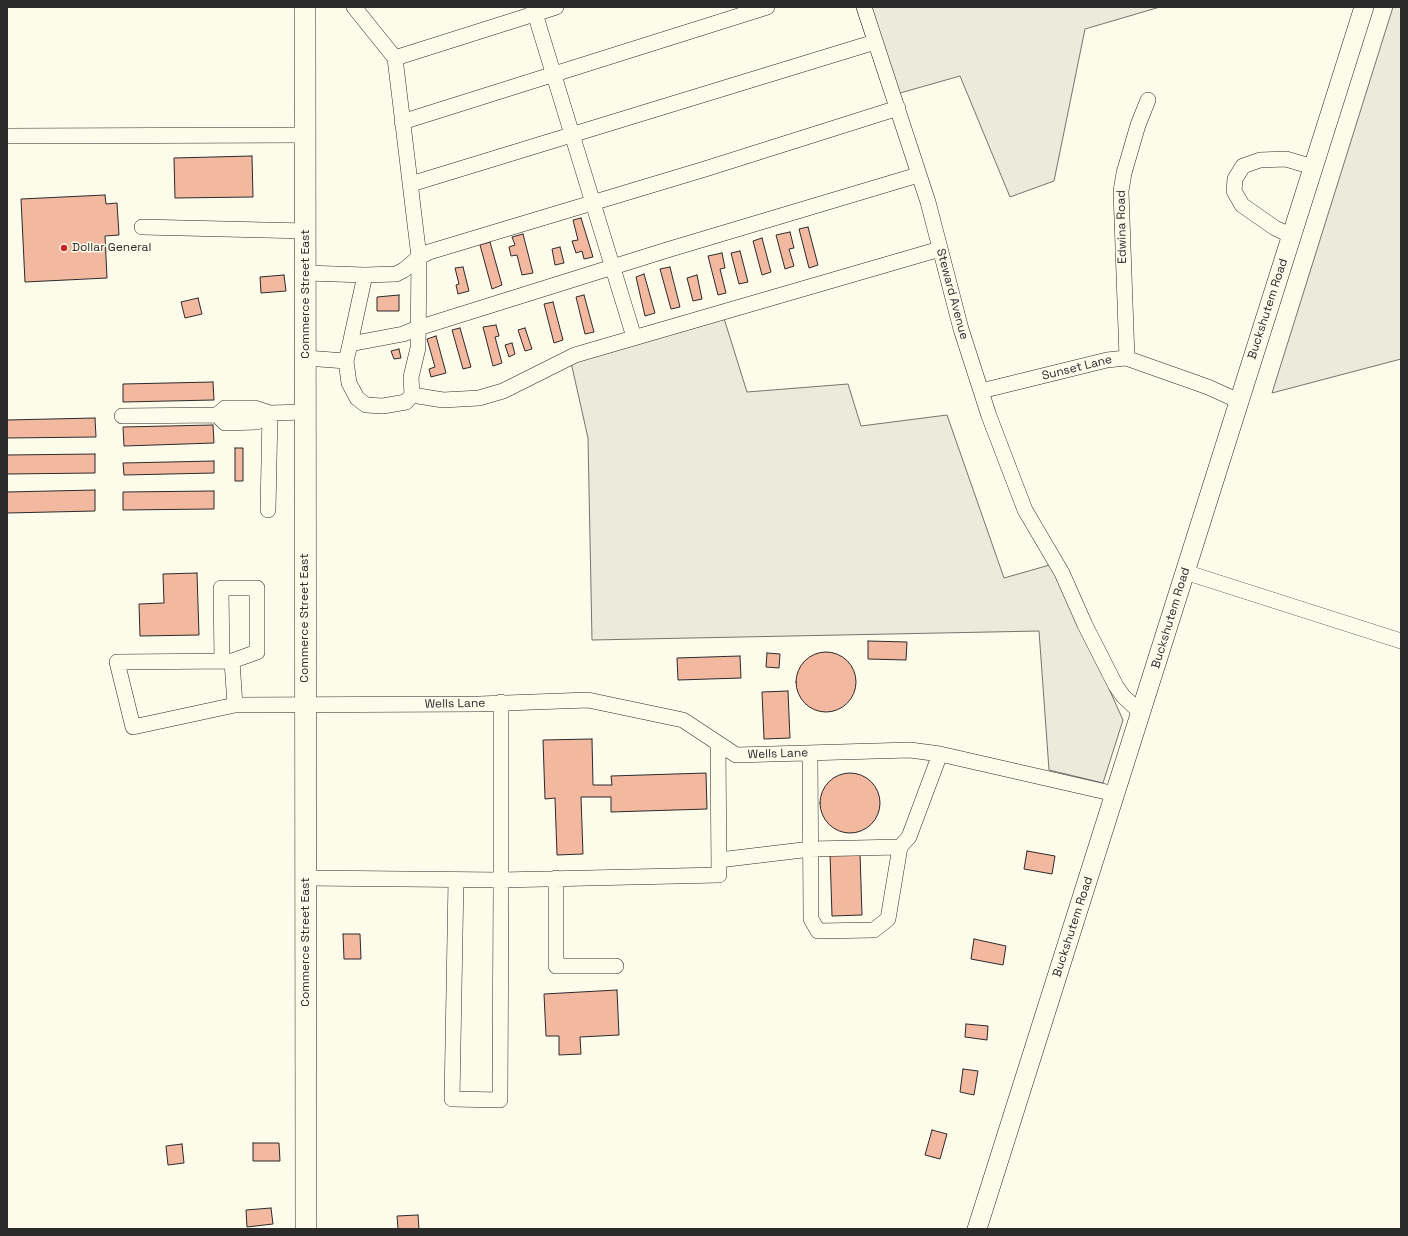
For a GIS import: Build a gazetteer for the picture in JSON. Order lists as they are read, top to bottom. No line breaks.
{"streets":{"highway":["Commerce Street East"],"main road":["Buckshutem Road"],"street":["Edwina Road","Steward Avenue","Sunset Lane","Wells Lane"]},"crossings":[["Edwina Road","Sunset Lane"],["Commerce Street East","Wells Lane"],["Steward Avenue","Buckshutem Road"],["Steward Avenue","Sunset Lane"],["Buckshutem Road","Sunset Lane"],["Buckshutem Road","Wells Lane"]],"places":["Dollar General"]}
